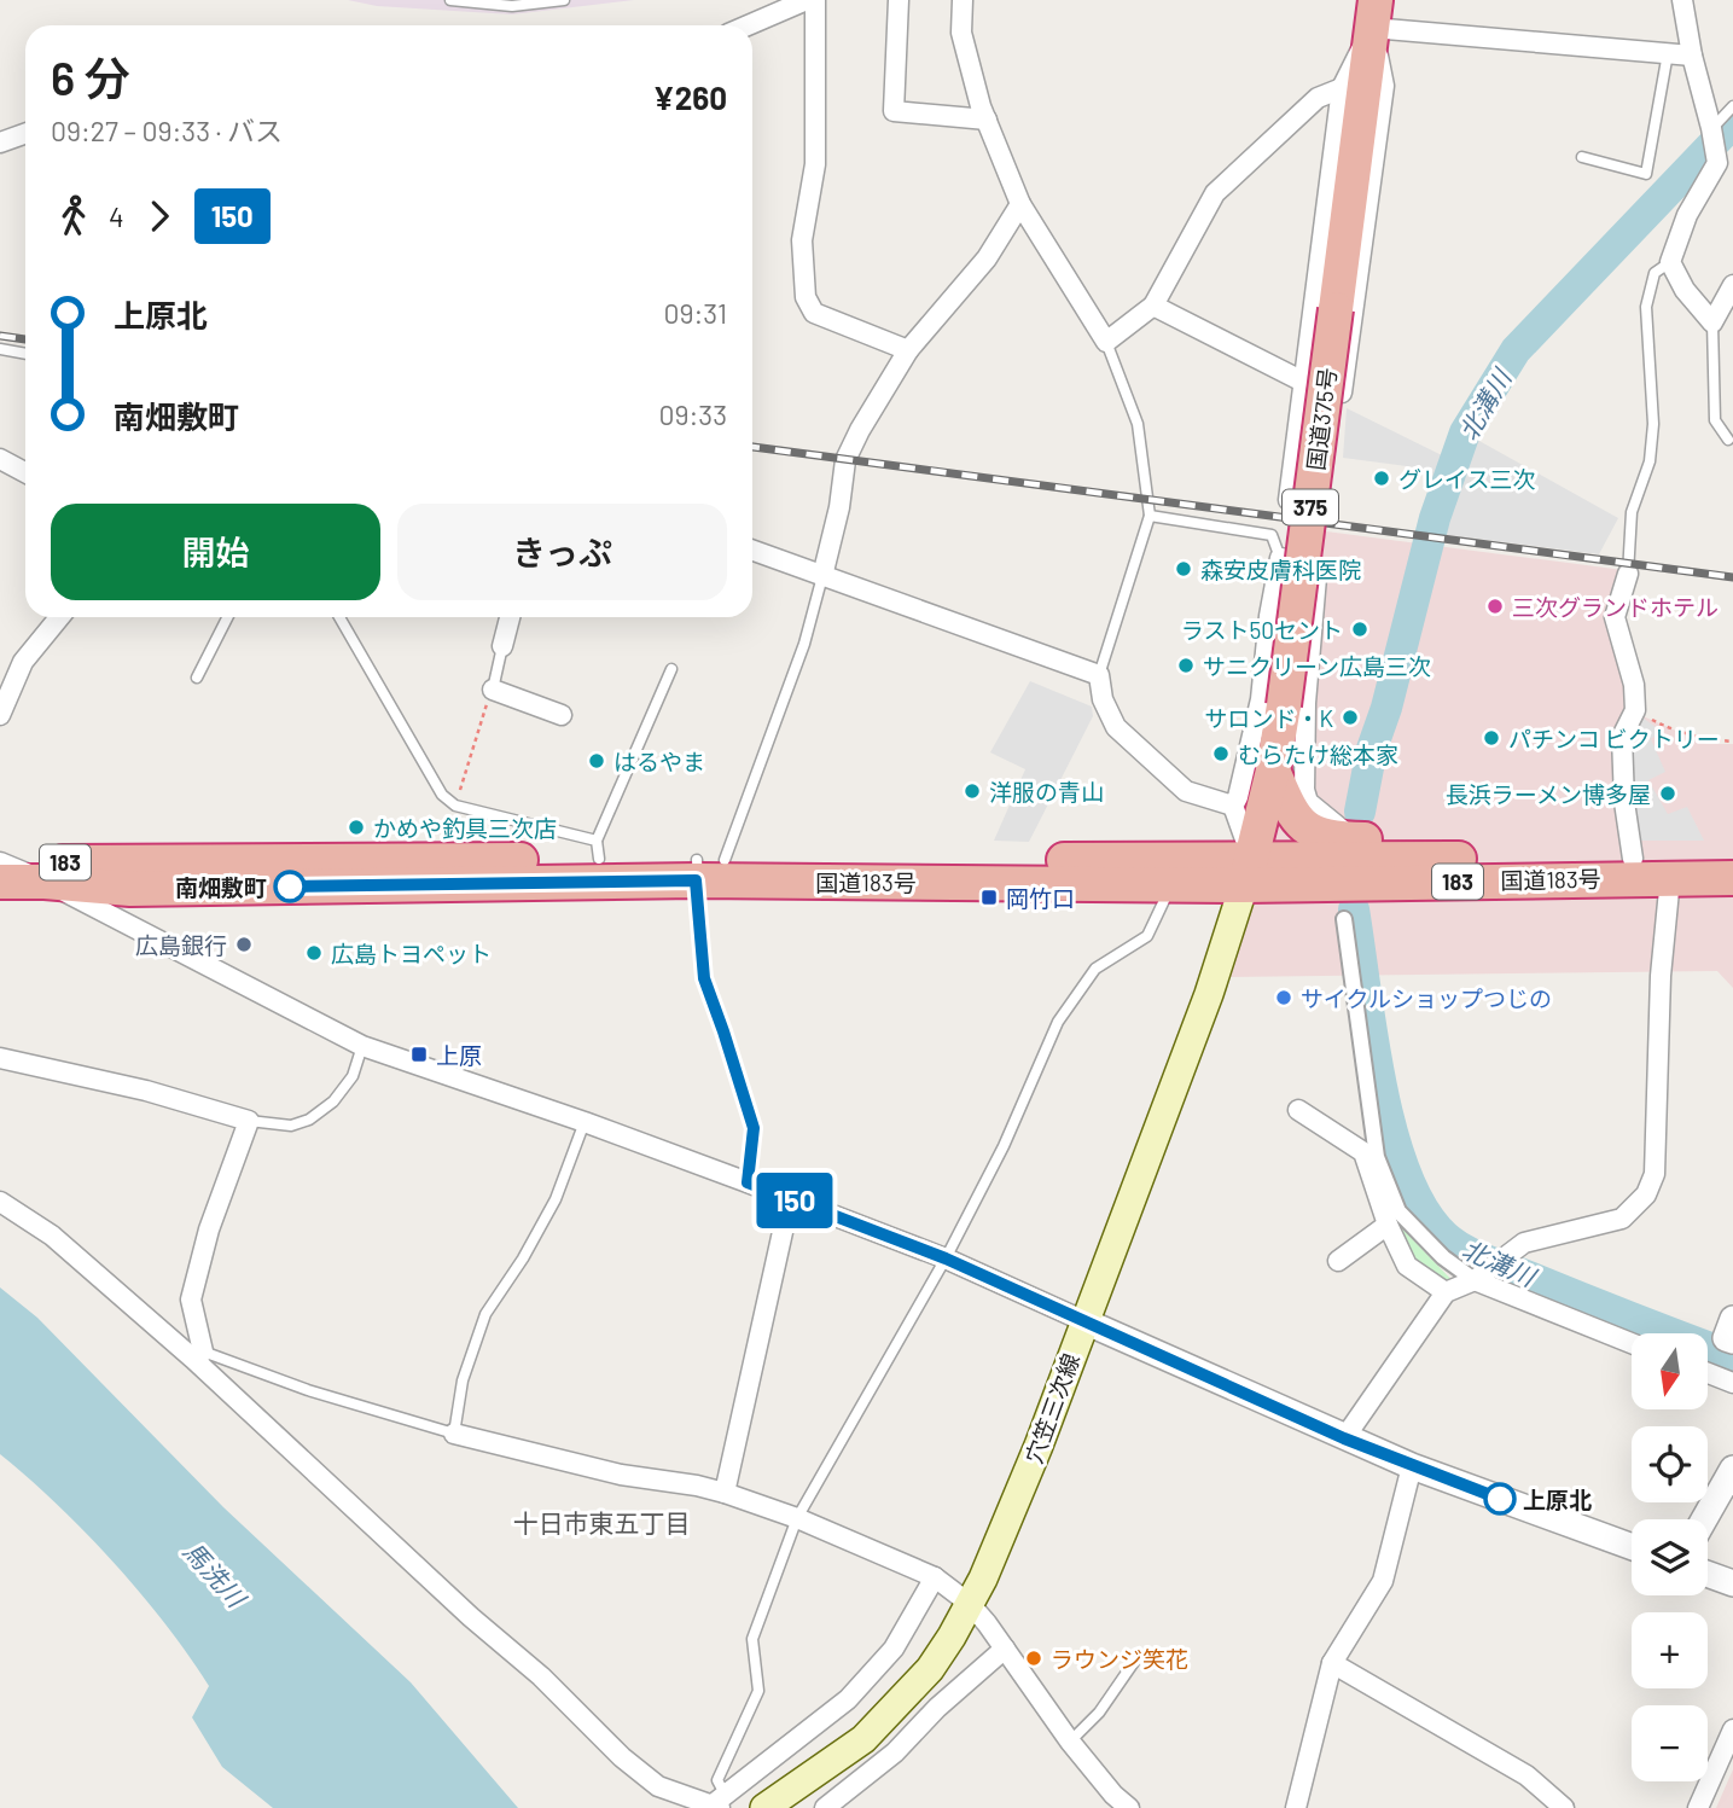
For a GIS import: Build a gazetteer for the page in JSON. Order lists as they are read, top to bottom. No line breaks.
{"streets":{"highway":["国道375号","375","183","国道183号"],"main road":["穴笠三次線"]},"crossings":[["国道375号","国道183号"],["国道375号","穴笠三次線"],["国道183号","穴笠三次線"]],"districts":["十日市東五丁目"],"water":["北溝川","馬洗川"],"places":{"other":["グレイス三次","森安皮膚科医院","三次グランドホテル","ラスト50セント","サニクリーン広島三次","サロンド・K","パチンコ ビクトリー","むらたけ総本家","はるやま","洋服の青山","長浜ラーメン博多屋","かめや釣具三次店","南畑敷町","広島銀行","広島トヨペット","サイクルショップつじの","上原北","ラウンジ笑花"],"transit":["岡竹口","上原"]},"lines":["bus line 150"],"north":"bottom","page":{"on_map":"150","heading":["6 分","09:27 – 09:33 · バス","¥260"],"legs":["4","150"],"list":[{"name":"上原北","value":"09:31"},{"name":"南畑敷町","value":"09:33"}],"buttons":["開始","きっぷ"],"map_buttons":["+","−"]}}
